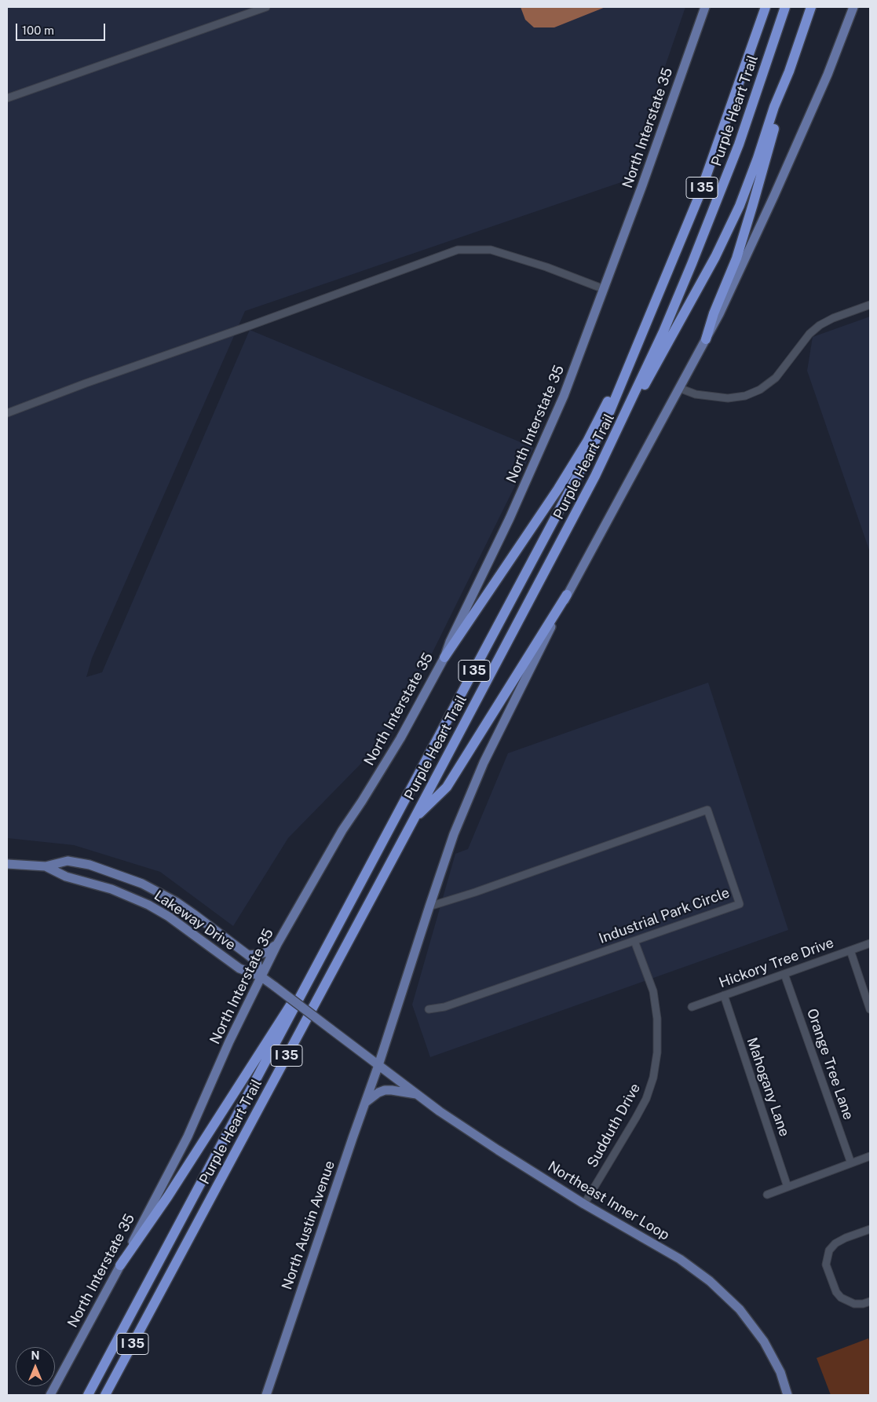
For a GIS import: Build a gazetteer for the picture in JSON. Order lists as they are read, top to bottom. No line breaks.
{"streets":{"highway":["Purple Heart Trail","I 35"],"main road":["North Interstate 35","Lakeway Drive","Northeast Inner Loop","North Austin Avenue"],"street":["Industrial Park Circle","Hickory Tree Drive","Orange Tree Lane","Mahogany Lane","Sudduth Drive"]},"crossings":[["North Interstate 35","Lakeway Drive"],["Industrial Park Circle","Sudduth Drive"],["Lakeway Drive","Northeast Inner Loop"],["Lakeway Drive","North Austin Avenue"],["Hickory Tree Drive","Orange Tree Lane"],["Hickory Tree Drive","Mahogany Lane"],["Sudduth Drive","Northeast Inner Loop"],["Northeast Inner Loop","North Austin Avenue"]],"scale_bar":"100 m","north":"top"}
